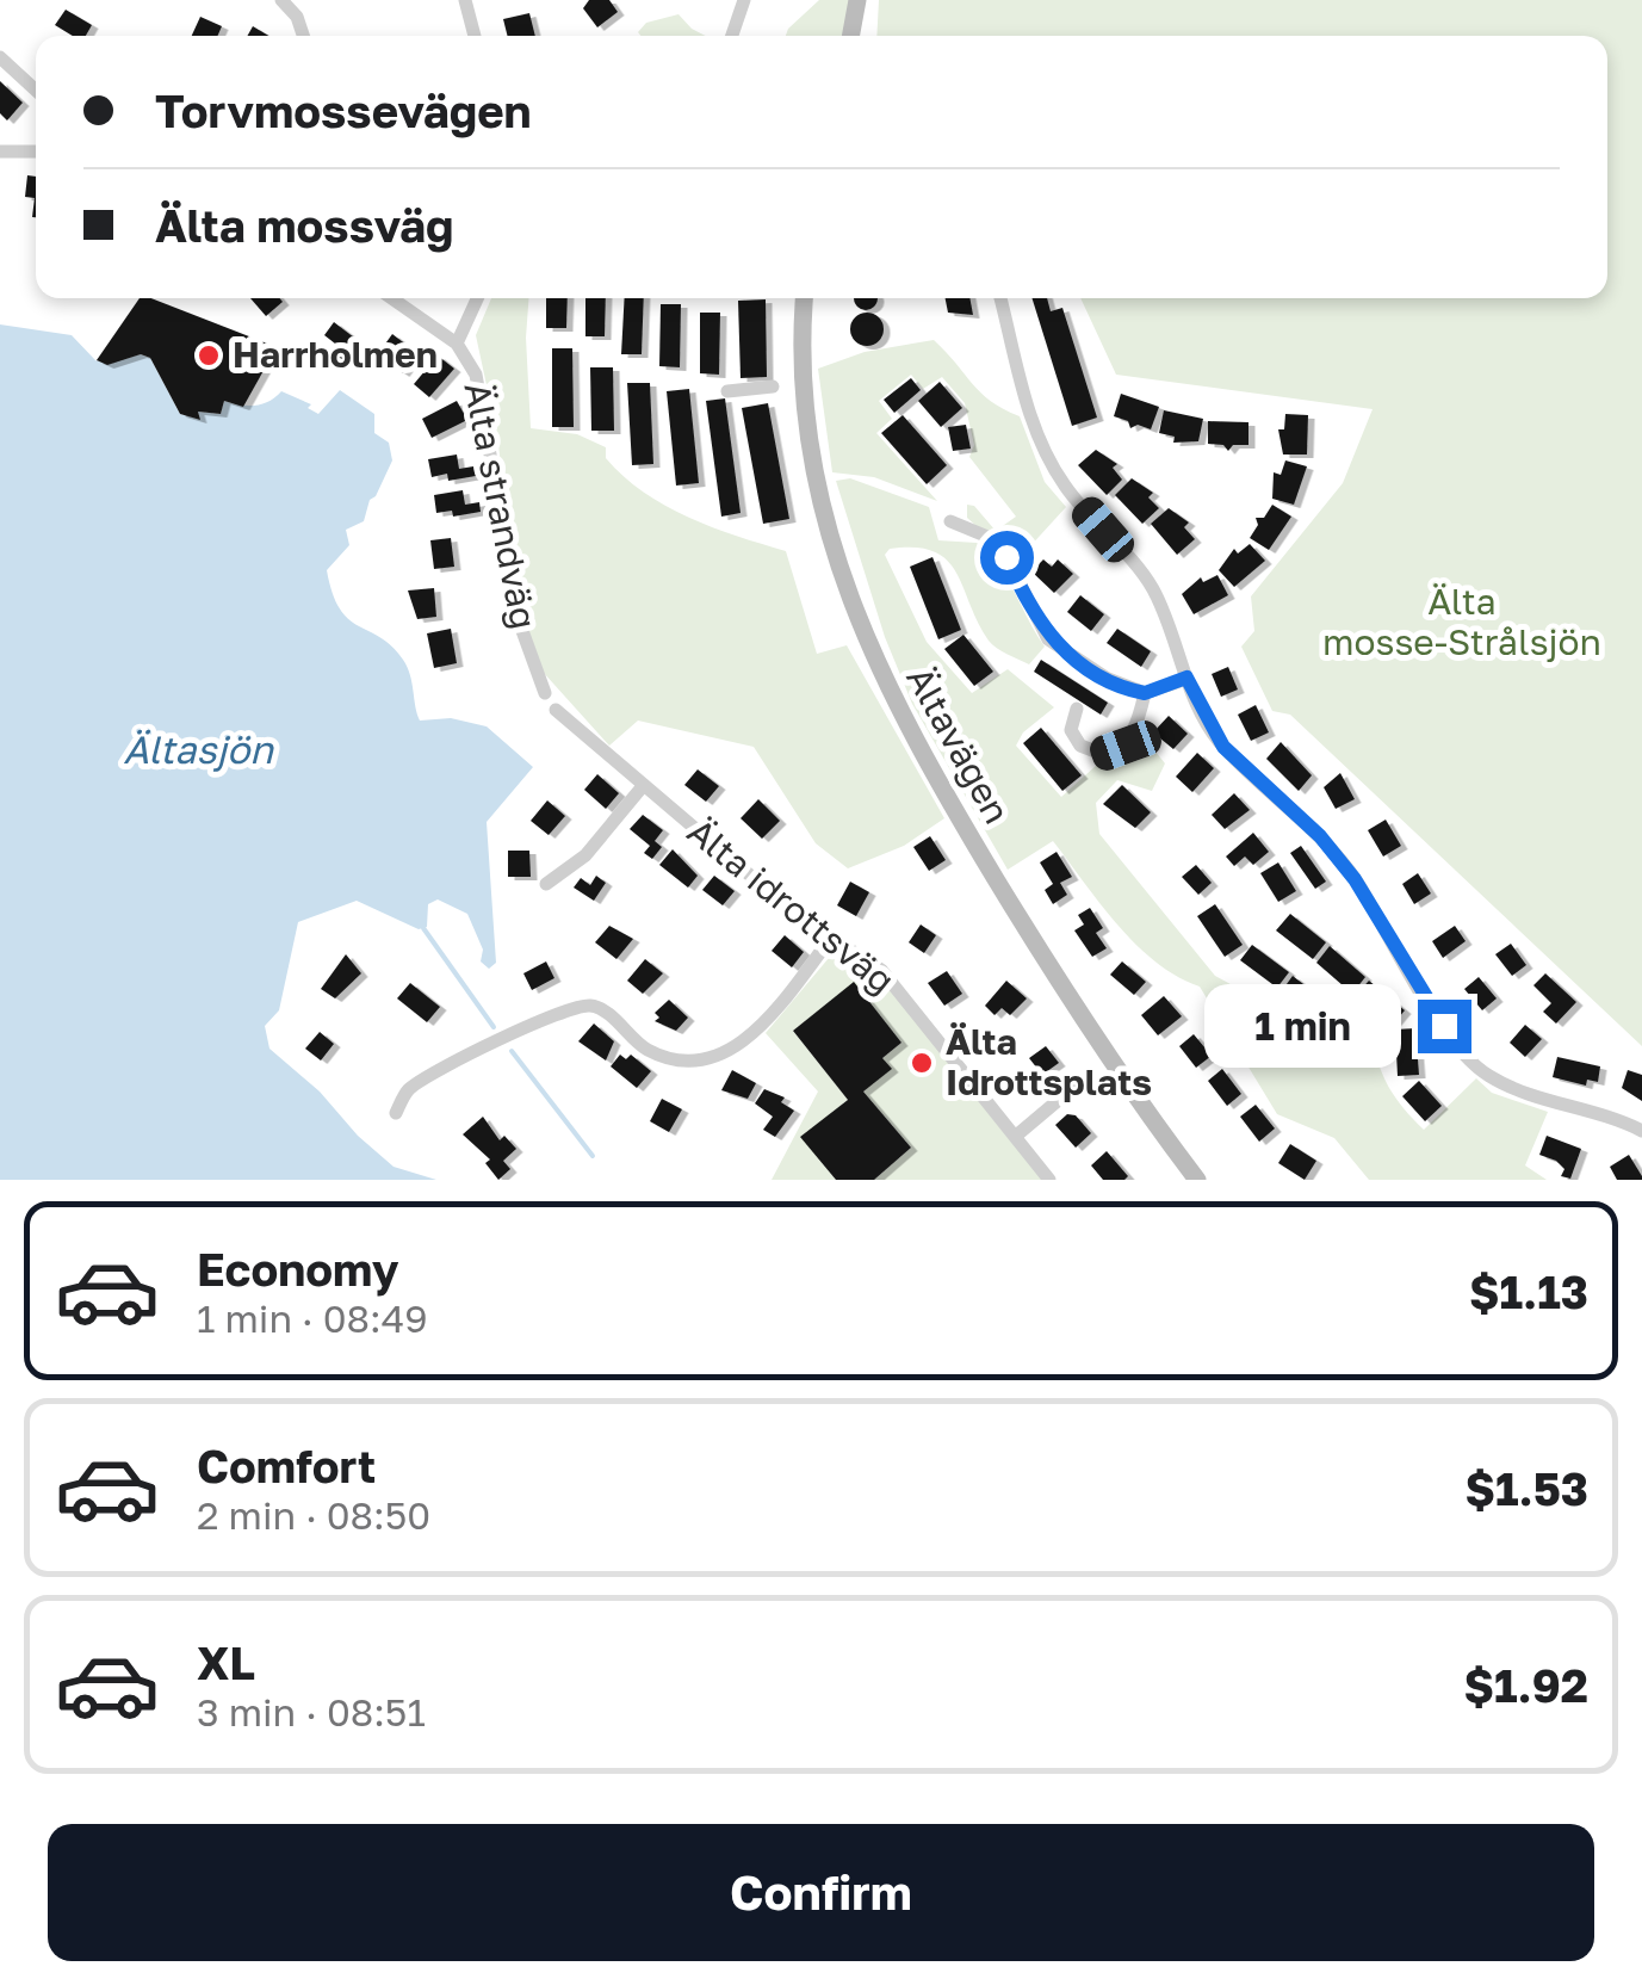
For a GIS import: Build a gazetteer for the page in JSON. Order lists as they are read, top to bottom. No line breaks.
{"streets":{"main road":["Ältavägen"],"street":["Älta strandväg","Älta idrottsväg"]},"water":["Ältasjön"],"parks":["Älta mosse-Strålsjön"],"places":["Harrholmen","Älta Idrottsplats"],"page":{"banner":["Torvmossevägen","Älta mossväg"],"bubble":"1 min","list":[{"name":"Economy","note":"1 min · 08:49","value":"$1.13"},{"name":"Comfort","note":"2 min · 08:50","value":"$1.53"},{"name":"XL","note":"3 min · 08:51","value":"$1.92"}],"buttons":"Confirm"}}
